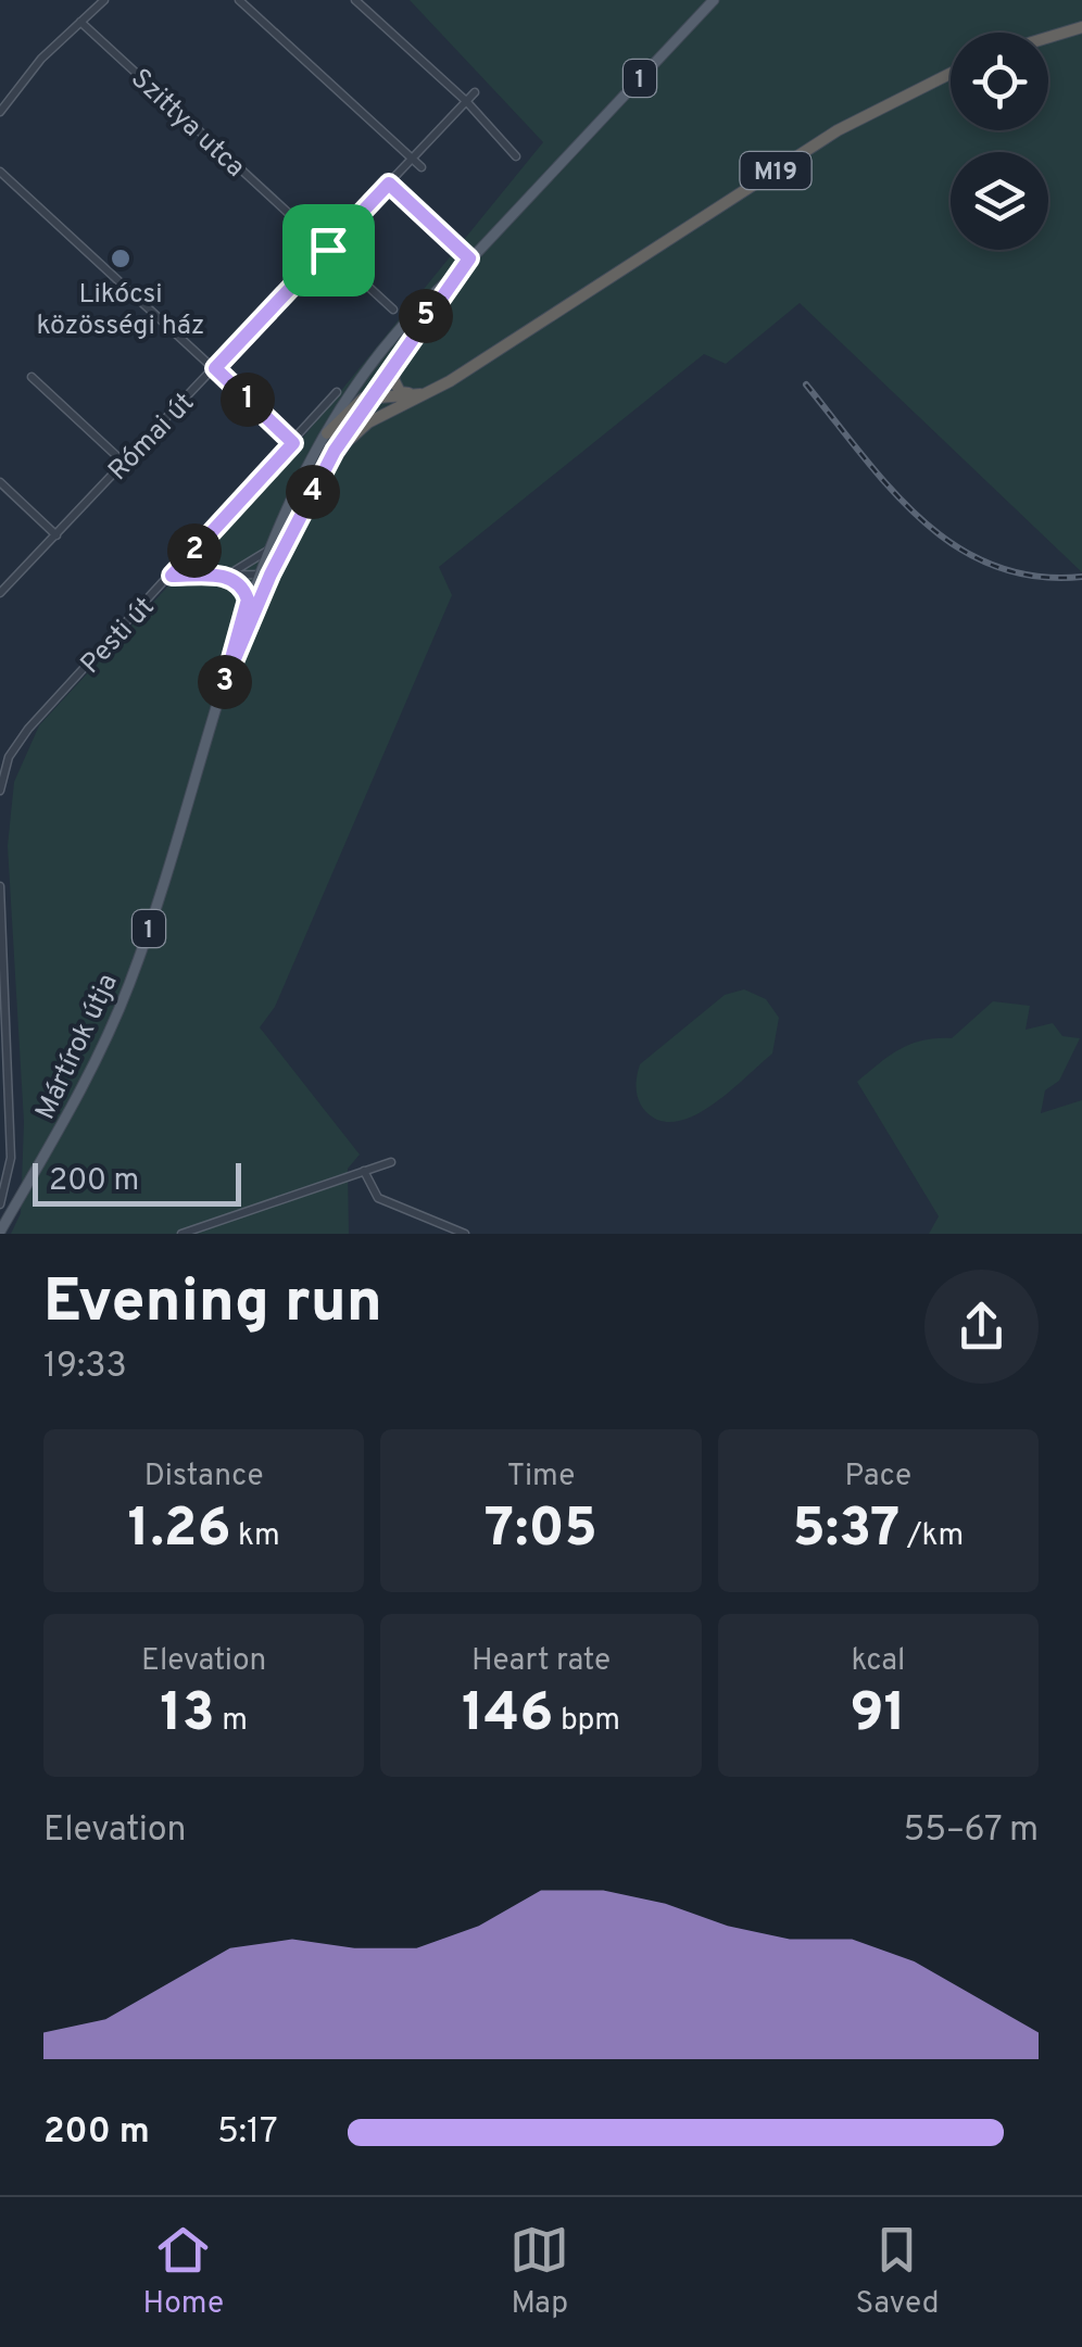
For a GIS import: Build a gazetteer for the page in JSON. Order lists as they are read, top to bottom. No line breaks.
{"streets":{"highway":["M19"],"main road":["1","Mártírok útja"],"street":["Szittya utca","Római út","Pesti út"]},"crossings":[["1","Mártírok útja"],["Szittya utca","Római út"]],"places":["Likócsi közösségi ház"],"scale_bar":"200 m","page":{"pins":["5","1","4","2","3"],"scale":"200 m","heading":["Evening run","19:33"],"stats":[["Distance","1.26 km"],["Time","7:05"],["Pace","5:37 /km"],["Elevation","13 m"],["Heart rate","146 bpm"],["kcal","91"]],"chart":["Elevation","55–67 m"],"list":[{"name":"200 m","note":"5:17"}],"tabs":["Home","Map","Saved"]}}
